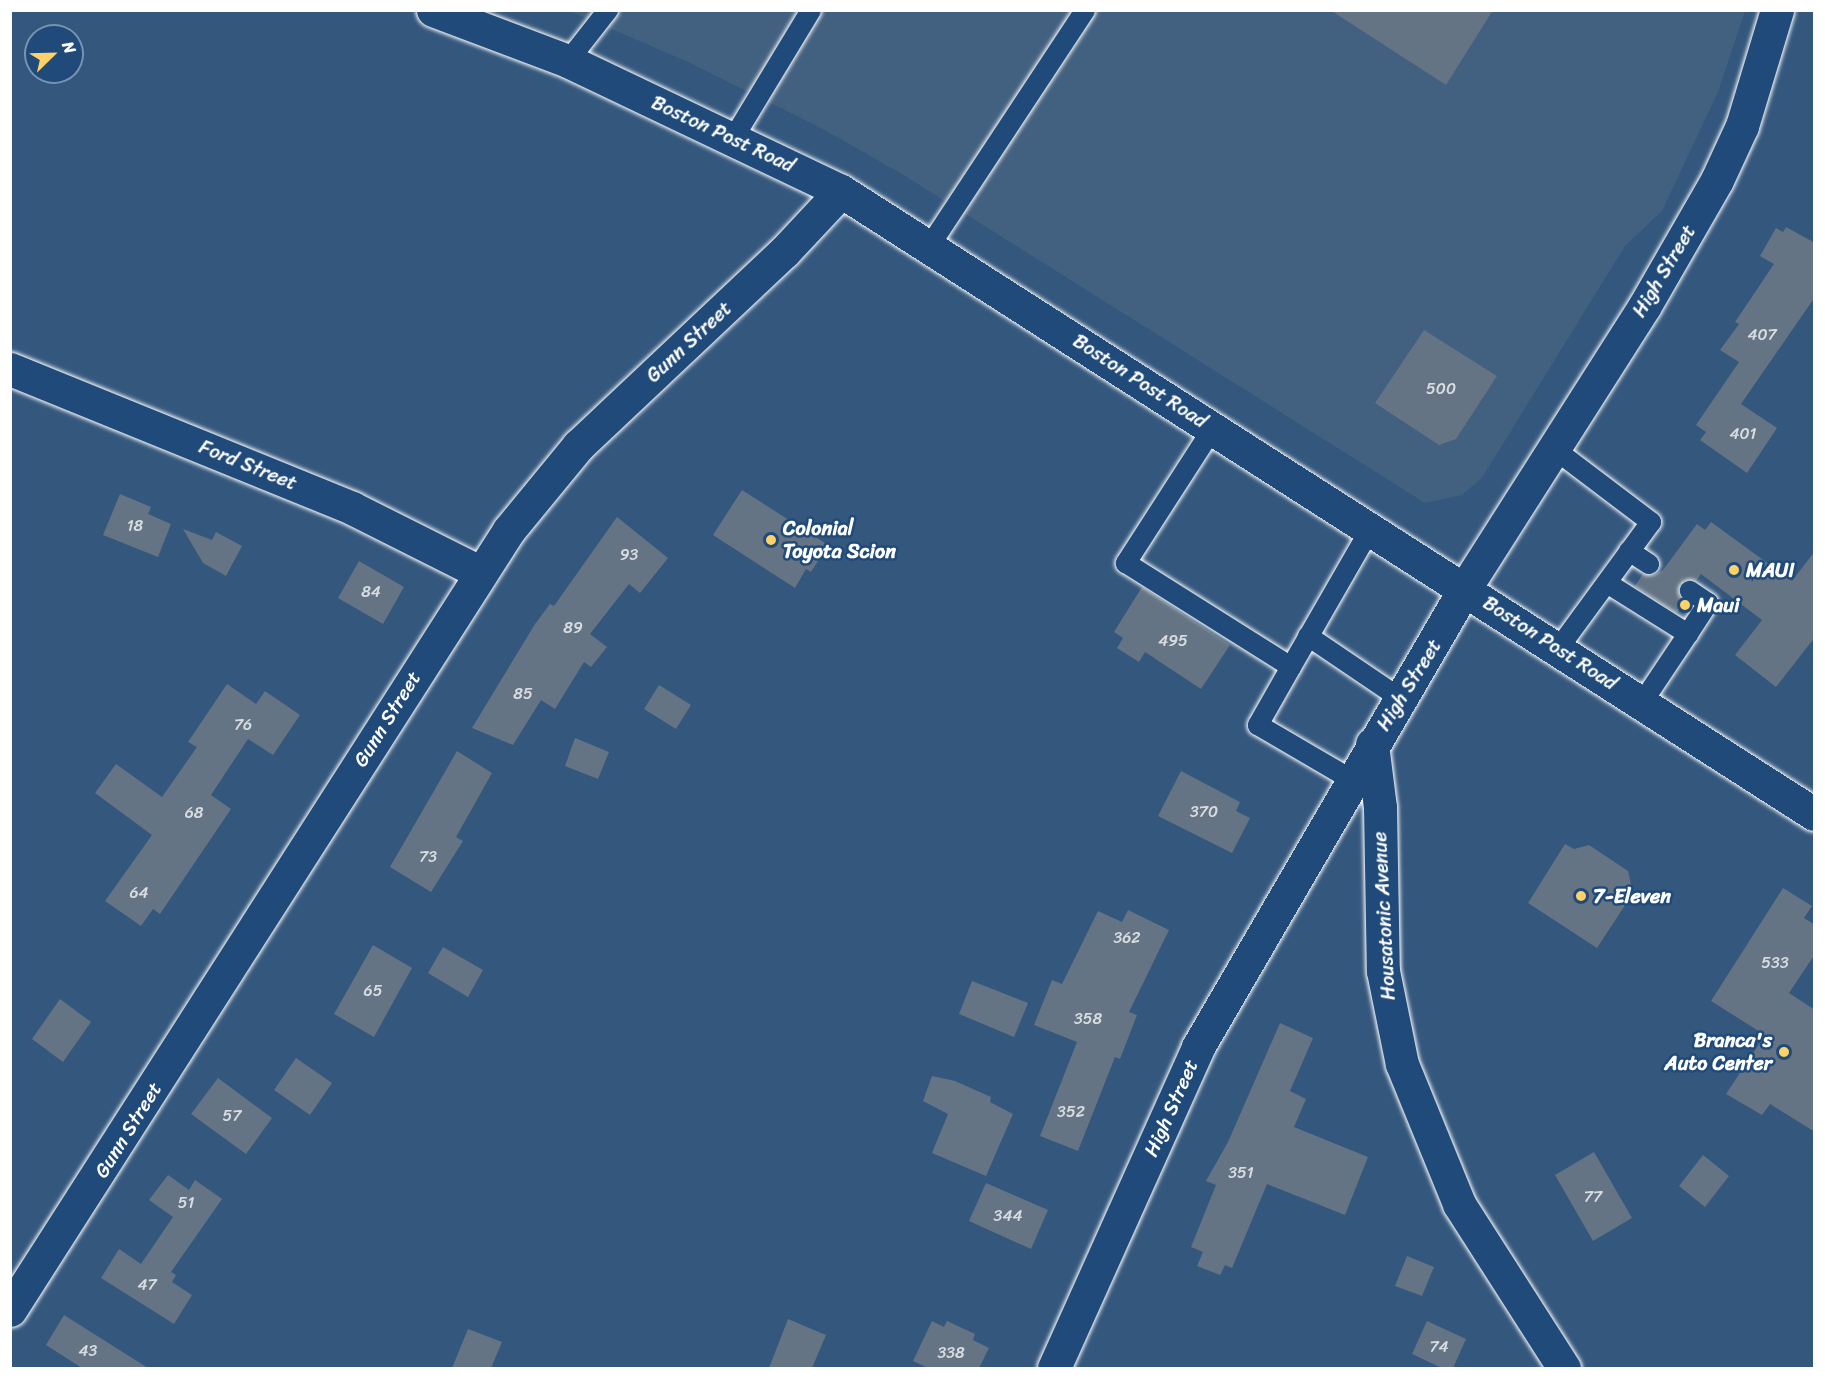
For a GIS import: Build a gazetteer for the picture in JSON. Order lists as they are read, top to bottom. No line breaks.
{"streets":{"main road":["Boston Post Road","High Street","Gunn Street","Ford Street","Housatonic Avenue"]},"crossings":[["Boston Post Road","High Street"],["Boston Post Road","Gunn Street"],["High Street","Housatonic Avenue"],["Gunn Street","Ford Street"]],"places":["Colonial Toyota Scion","MAUI","Maui","7-Eleven","Branca's Auto Center"],"house_numbers":["407","500","401","18","93","84","89","495","85","76","370","68","73","64","362","533","65","358","352","57","351","77","51","344","47","74","43","338"],"north":"top right"}
